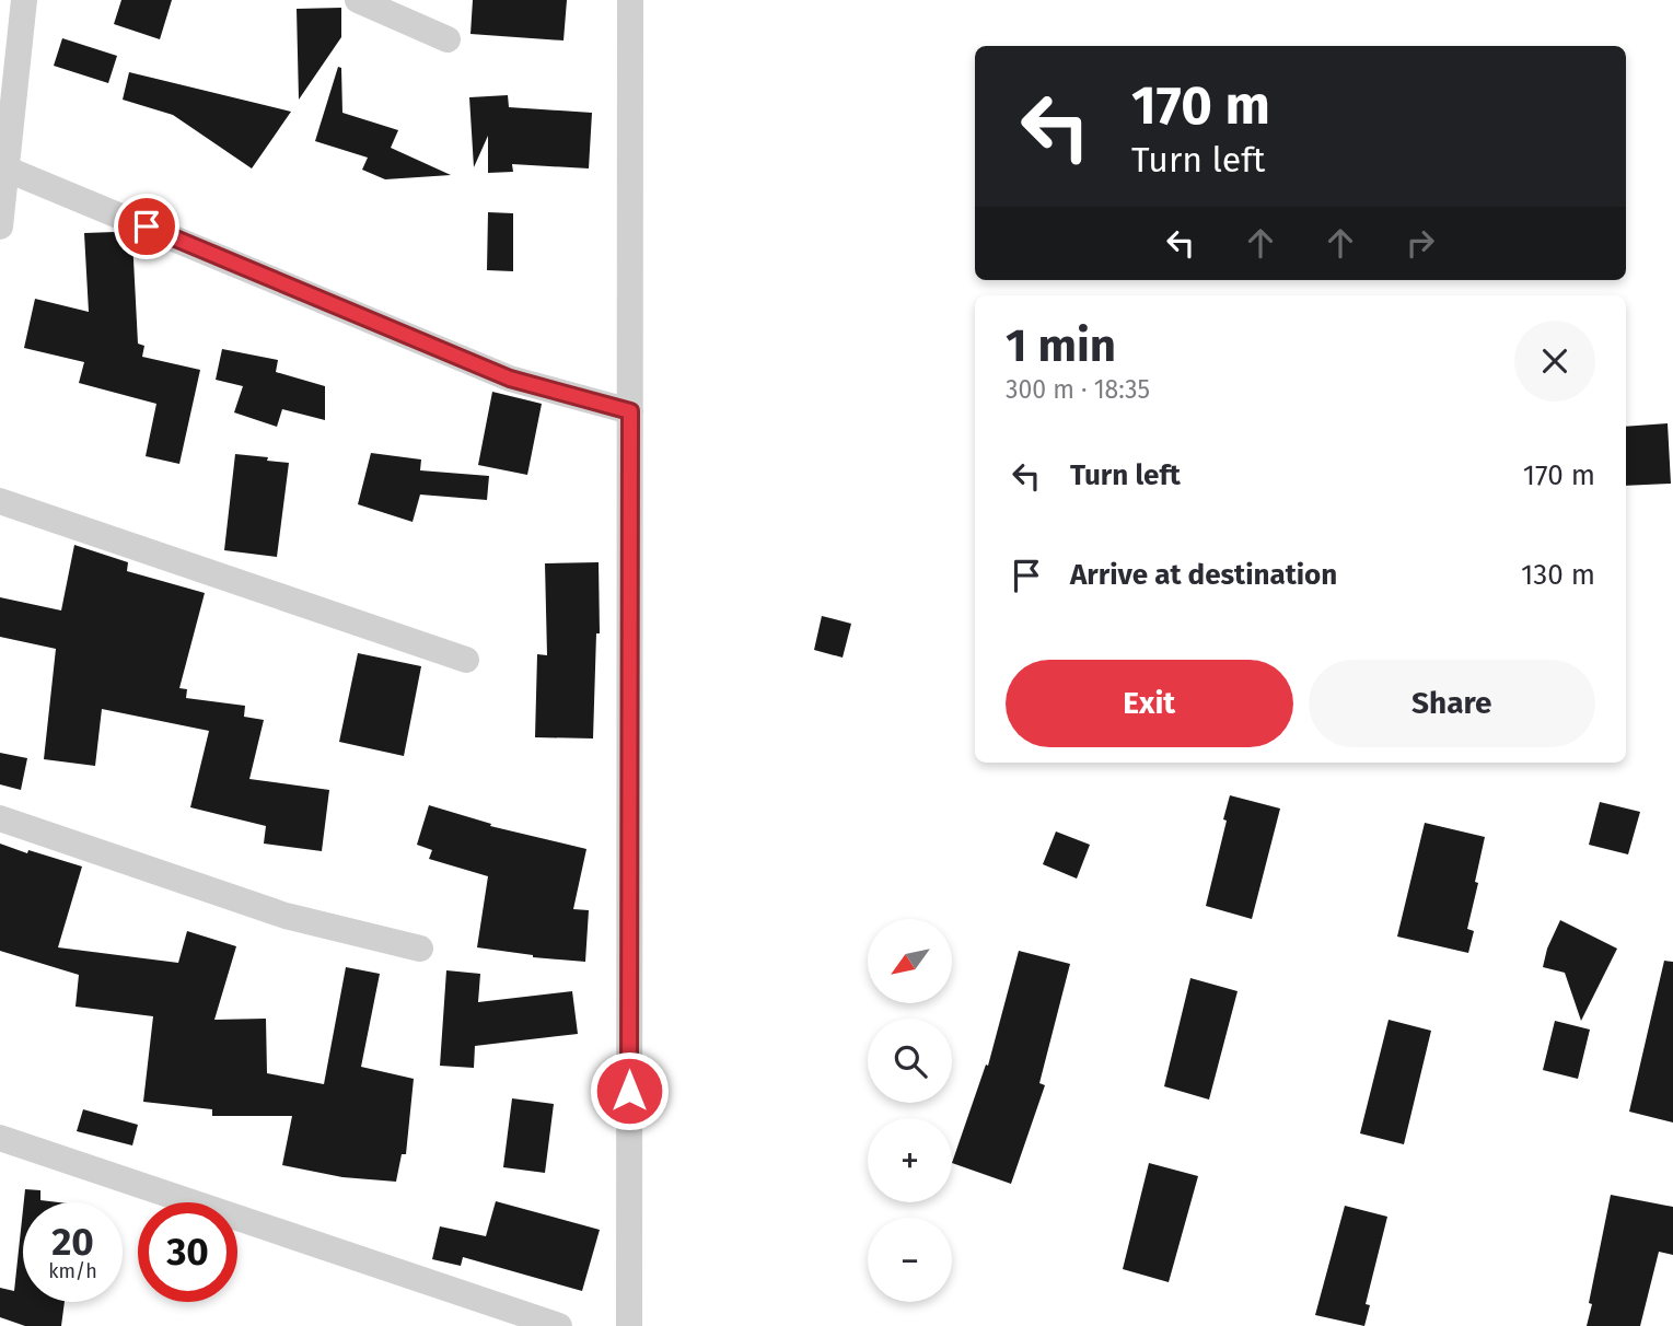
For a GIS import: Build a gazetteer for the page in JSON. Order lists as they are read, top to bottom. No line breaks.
{"north":"bottom left","page":{"turn":["170 m","Turn left"],"heading":["1 min","300 m · 18:35"],"list":[{"name":"Turn left","value":"170 m"},{"name":"Arrive at destination","value":"130 m"}],"buttons":["Exit","Share"],"map_buttons":["+","−"],"speed":"20 km/h","limit":"30"}}
